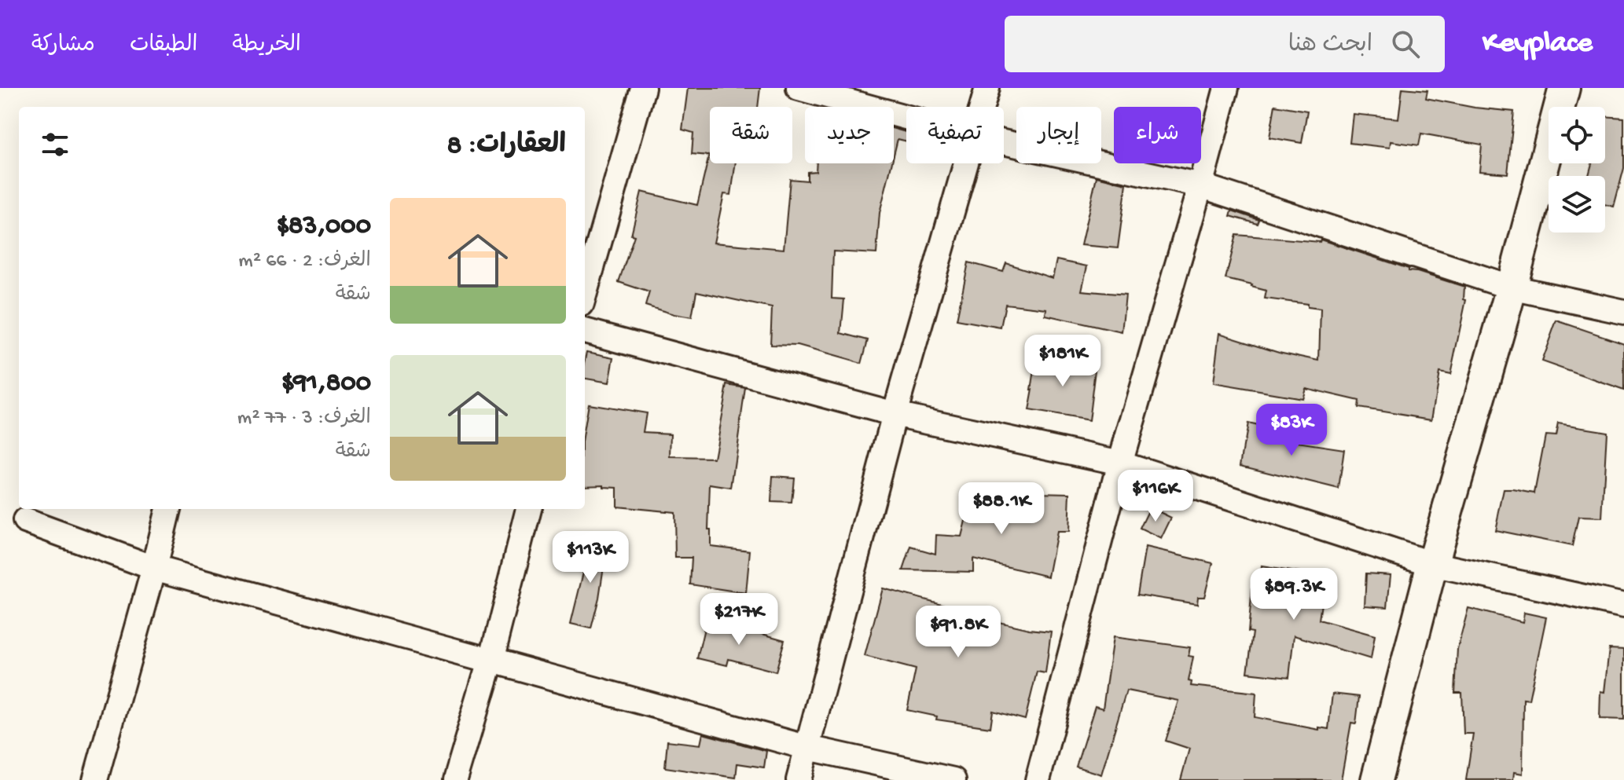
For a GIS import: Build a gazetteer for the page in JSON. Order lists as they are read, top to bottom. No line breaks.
{"page":{"header":"Keyplace","search":"ابحث هنا","nav":["الخريطة","الطبقات","مشاركة"],"chip":["شراء","إيجار","تصفية","جديد","شقة"],"heading":"العقارات: 8","list":[{"name":"$83,000","note":"الغرف: 2 · 66 m² · شقة"},{"name":"$91,800","note":"الغرف: 3 · 77 m² · شقة"}],"price":["$181K","$83K","$116K","$88.1K","$113K","$89.3K","$217K","$91.8K"]}}
